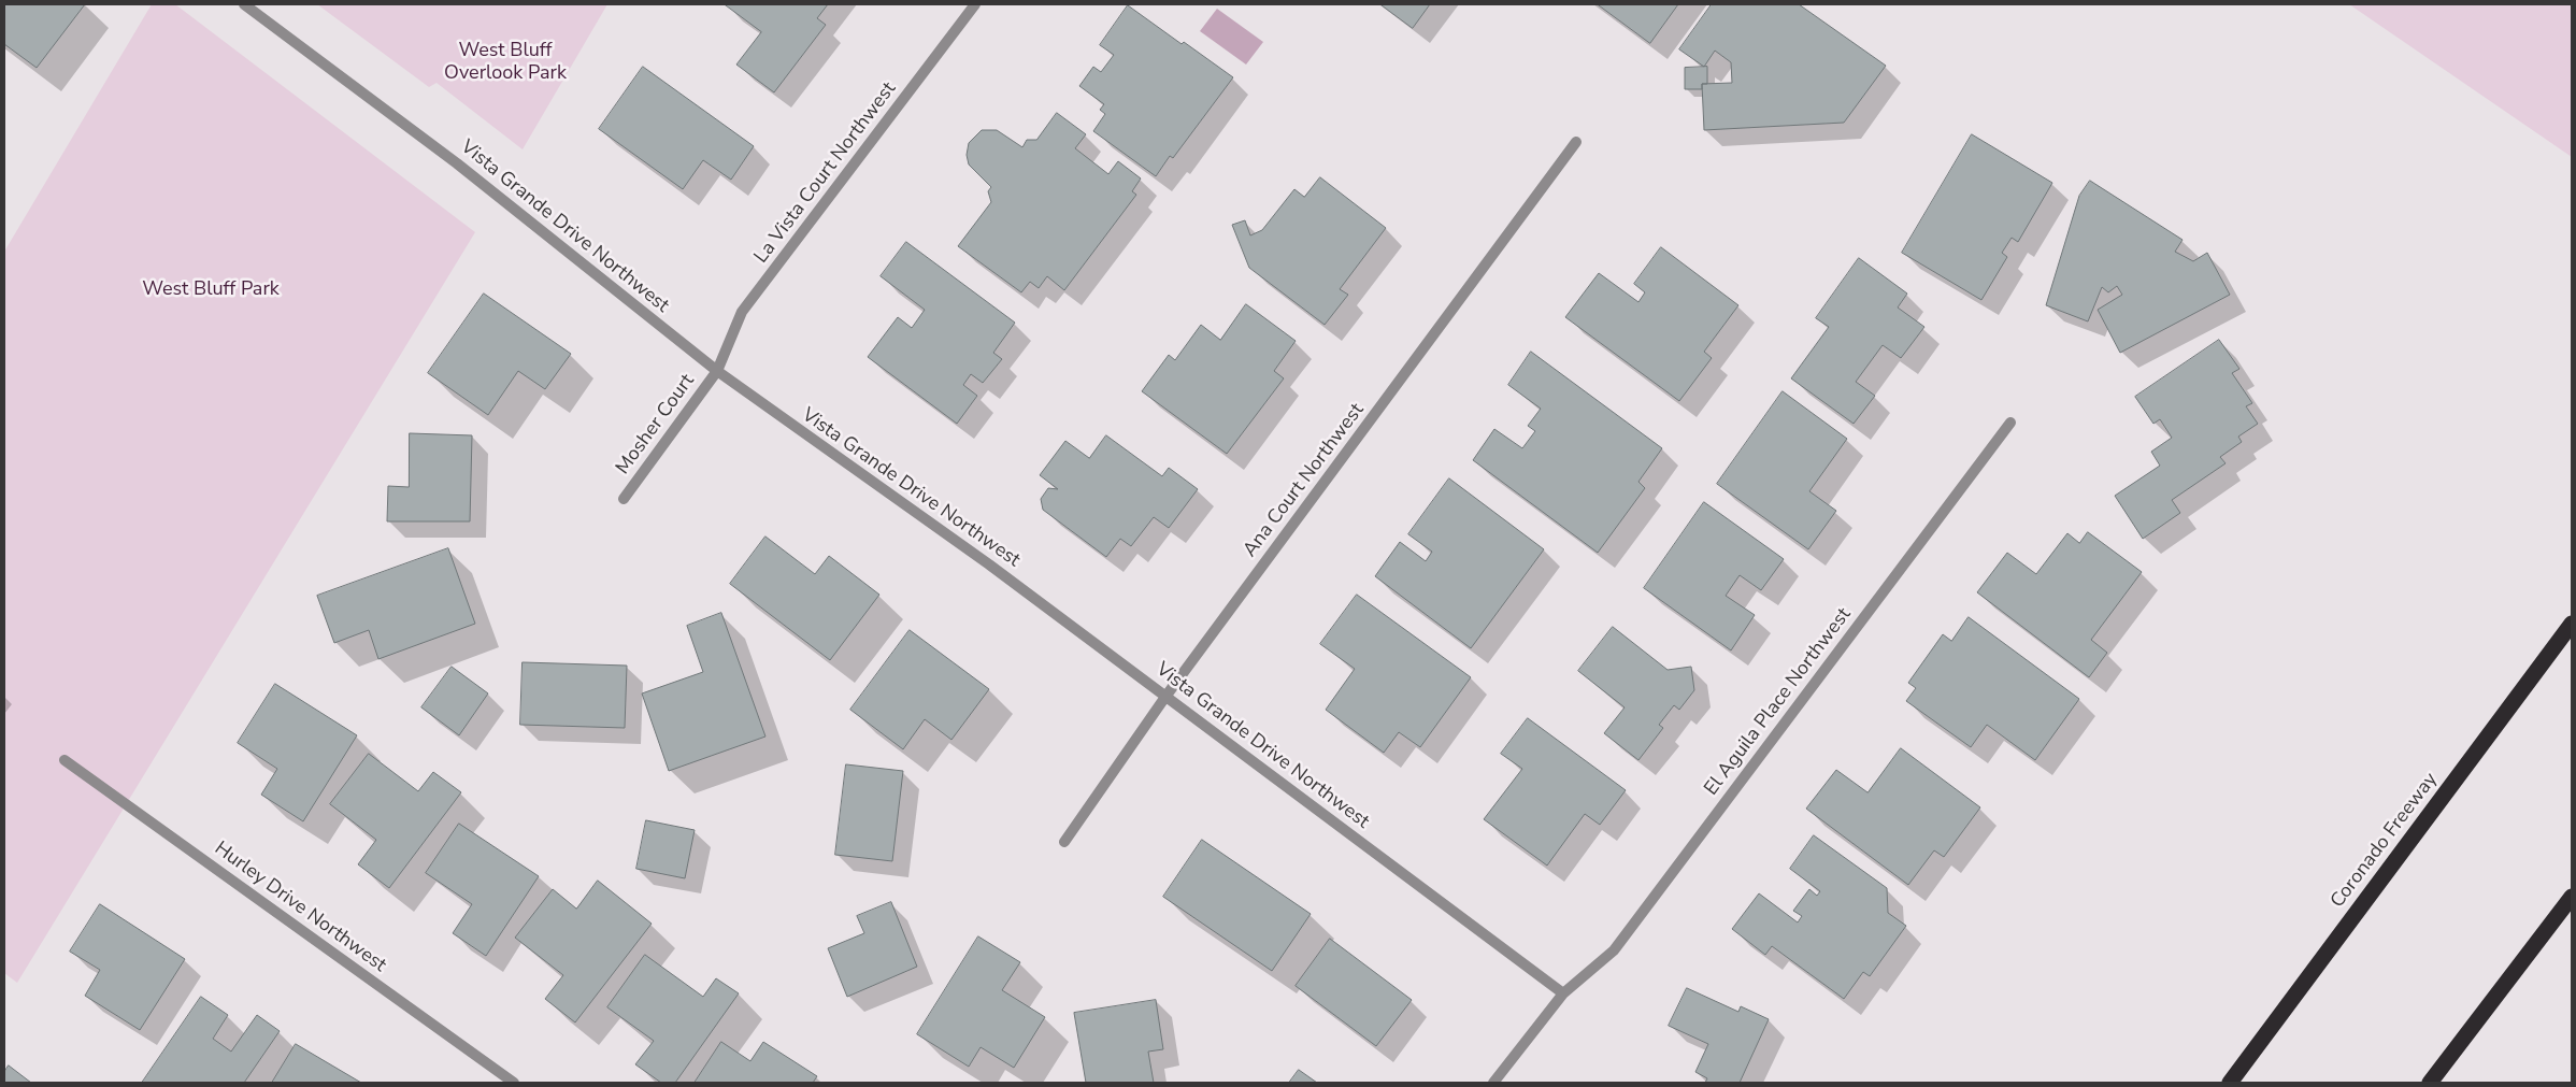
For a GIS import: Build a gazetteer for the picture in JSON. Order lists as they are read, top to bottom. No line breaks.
{"streets":{"highway":["Coronado Freeway"],"street":["La Vista Court Northwest","Vista Grande Drive Northwest","Mosher Court","Ana Court Northwest","El Aguila Place Northwest","Hurley Drive Northwest"]},"crossings":[["La Vista Court Northwest","Vista Grande Drive Northwest"],["La Vista Court Northwest","Mosher Court"],["Vista Grande Drive Northwest","Mosher Court"],["Vista Grande Drive Northwest","Ana Court Northwest"],["Vista Grande Drive Northwest","El Aguila Place Northwest"]],"parks":["West Bluff Overlook Park","West Bluff Park"]}
